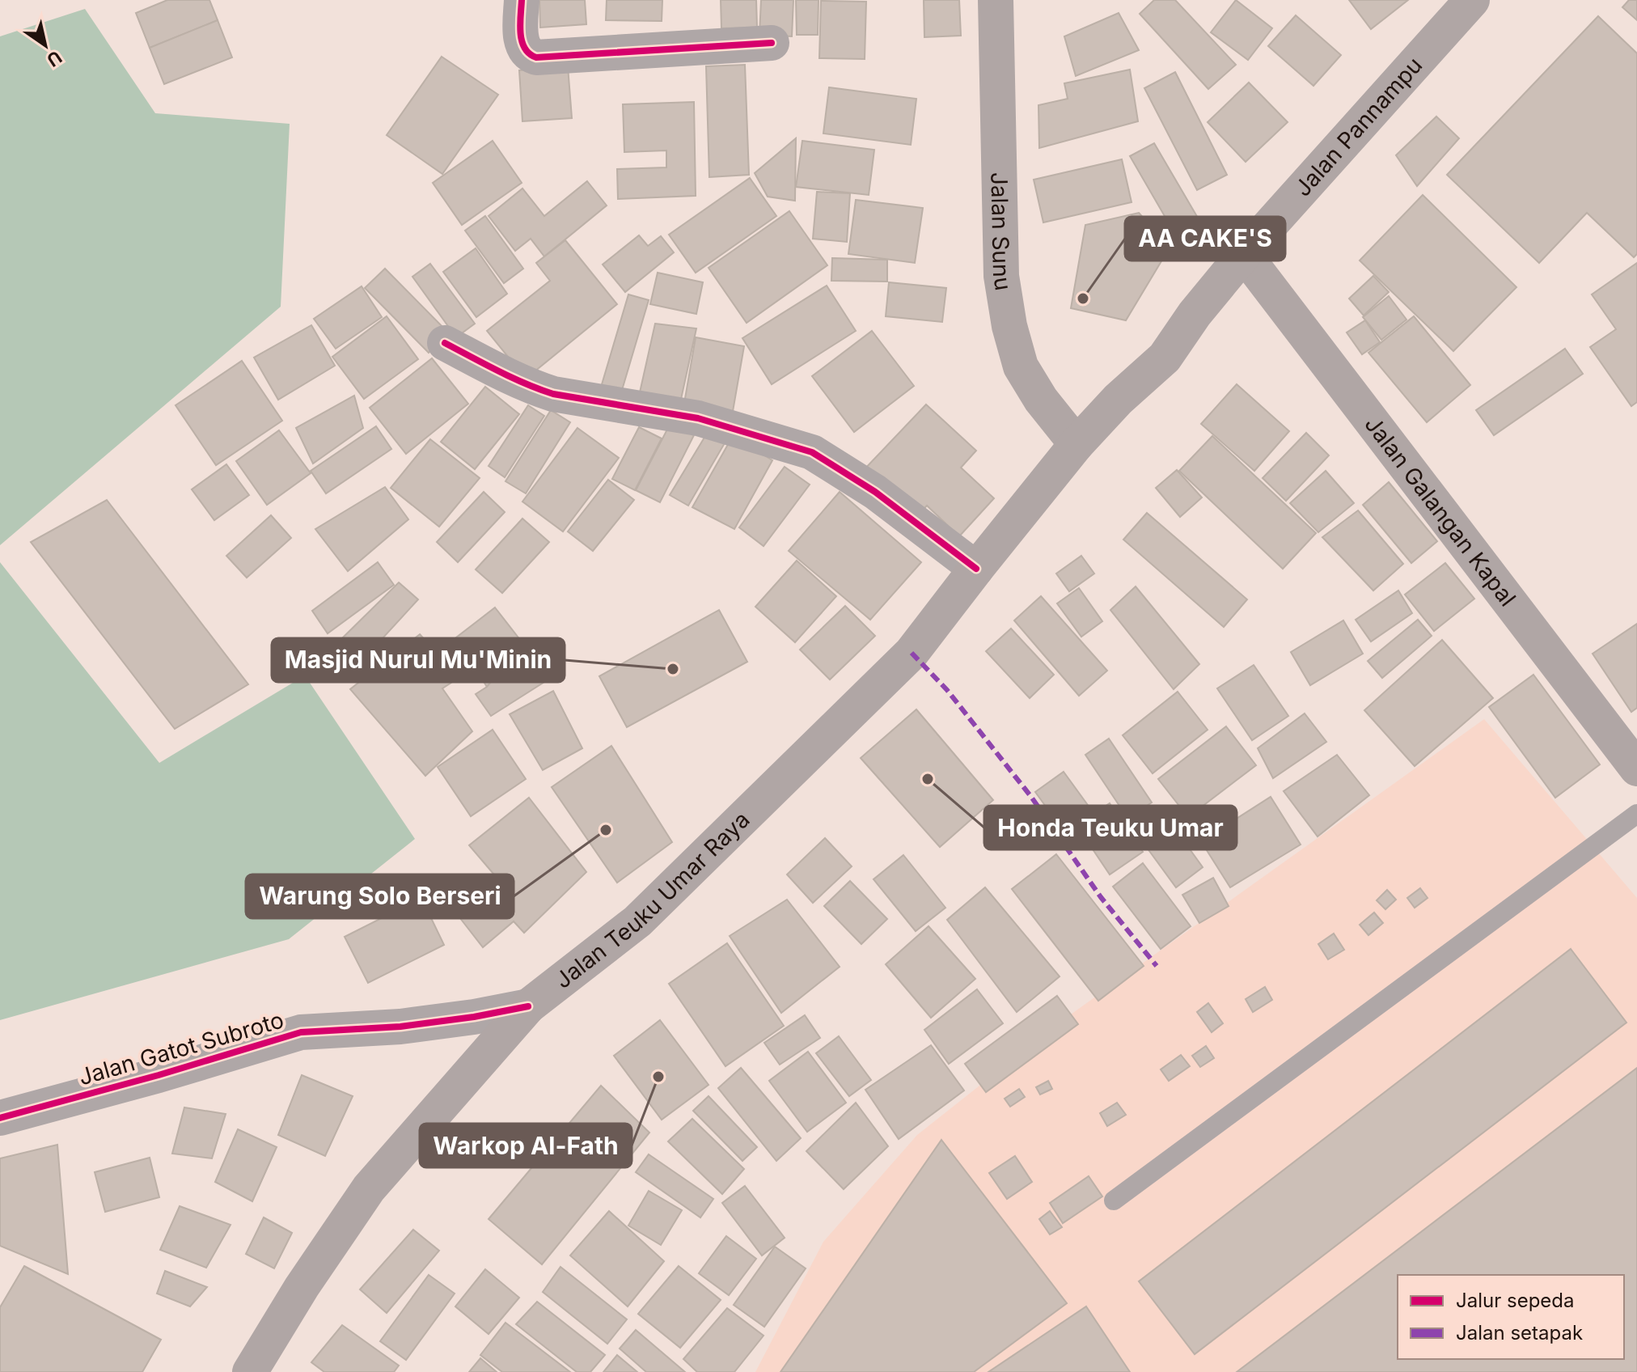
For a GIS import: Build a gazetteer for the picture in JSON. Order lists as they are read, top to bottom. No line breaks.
{"streets":{"main road":["Jalan Pannampu","Jalan Sunu","Jalan Galangan Kapal","Jalan Teuku Umar Raya"],"street":["Jalan Gatot Subroto"]},"crossings":[["Jalan Pannampu","Jalan Sunu"],["Jalan Pannampu","Jalan Galangan Kapal"],["Jalan Pannampu","Jalan Teuku Umar Raya"],["Jalan Sunu","Jalan Teuku Umar Raya"],["Jalan Teuku Umar Raya","Jalan Gatot Subroto"]],"places":["AA CAKE'S","Masjid Nurul Mu'Minin","Honda Teuku Umar","Warung Solo Berseri","Warkop Al-Fath"],"legend":["Jalur sepeda","Jalan setapak"],"north":"bottom right"}
